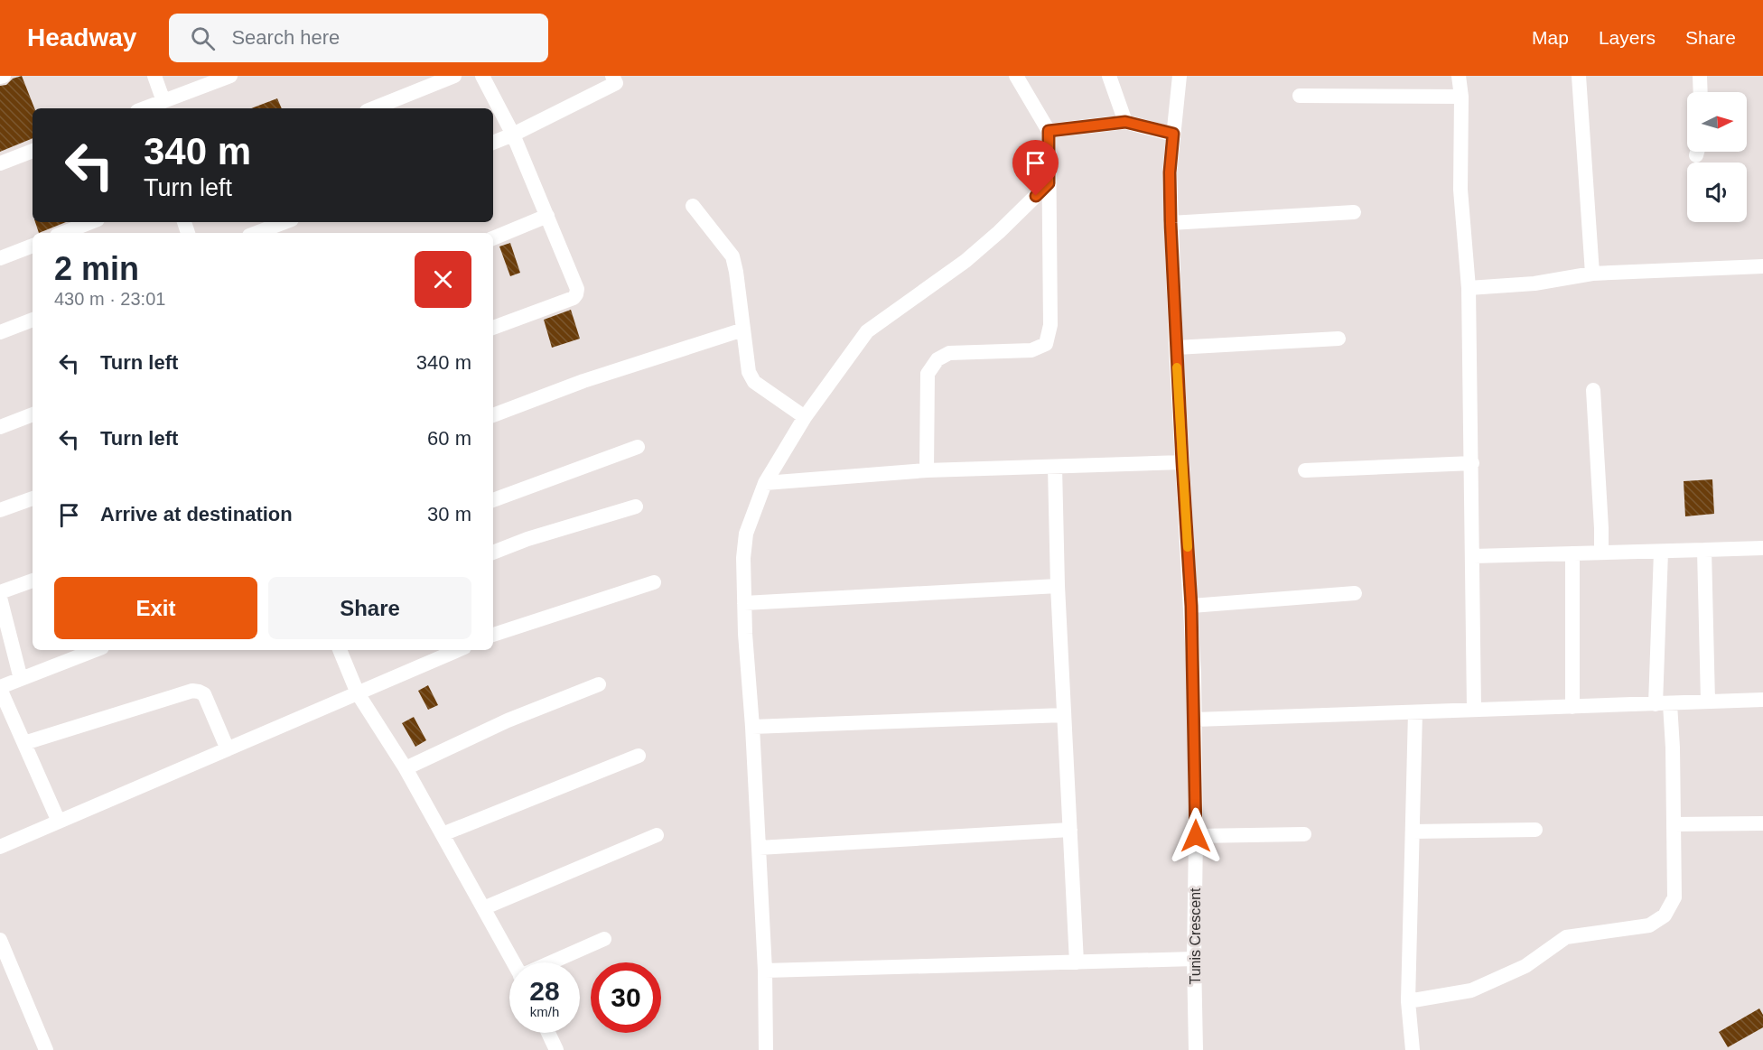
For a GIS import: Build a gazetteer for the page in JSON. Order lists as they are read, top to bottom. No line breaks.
{"streets":{"street":["Tunis Crescent"]},"north":"right","page":{"header":"Headway","search":"Search here","nav":["Map","Layers","Share"],"turn":["340 m","Turn left"],"heading":["2 min","430 m · 23:01"],"list":[{"name":"Turn left","value":"340 m"},{"name":"Turn left","value":"60 m"},{"name":"Arrive at destination","value":"30 m"}],"buttons":["Exit","Share"],"speed":"28 km/h","limit":"30"}}
